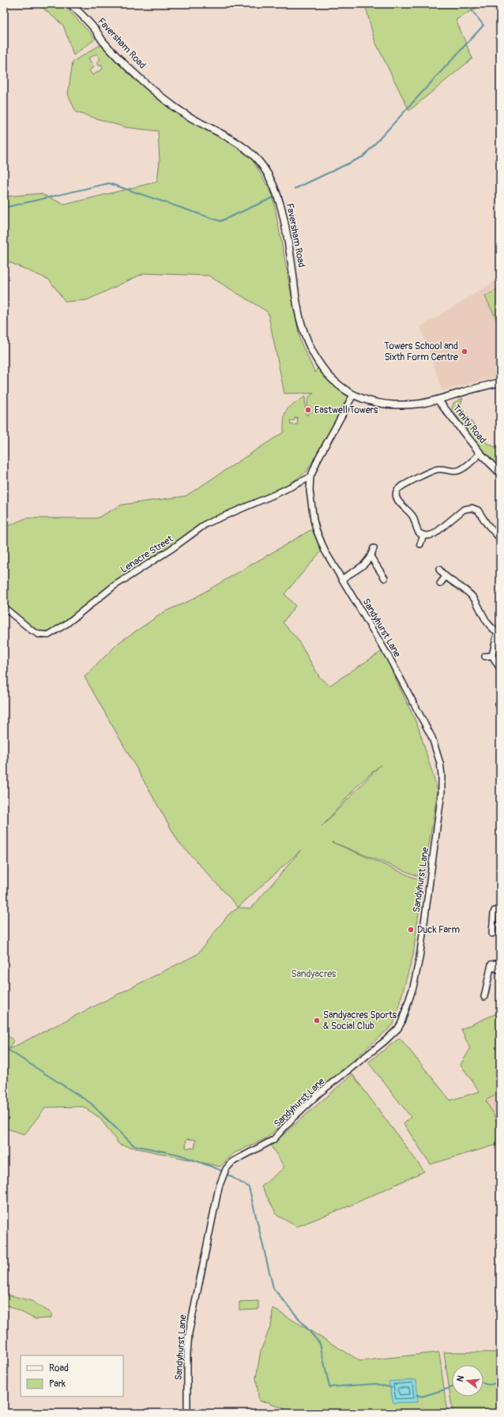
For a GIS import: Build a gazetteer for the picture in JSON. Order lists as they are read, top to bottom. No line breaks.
{"streets":{"main road":["Faversham Road","Trinity Road"],"street":["Lenacre Street","Sandyhurst Lane"]},"crossings":[["Faversham Road","Trinity Road"],["Faversham Road","Sandyhurst Lane"],["Lenacre Street","Sandyhurst Lane"]],"parks":["Sandyacres"],"places":["Towers School and Sixth Form Centre","Eastwell Towers","Duck Farm","Sandyacres Sports & Social Club"],"legend":["Road","Park"],"north":"left"}
